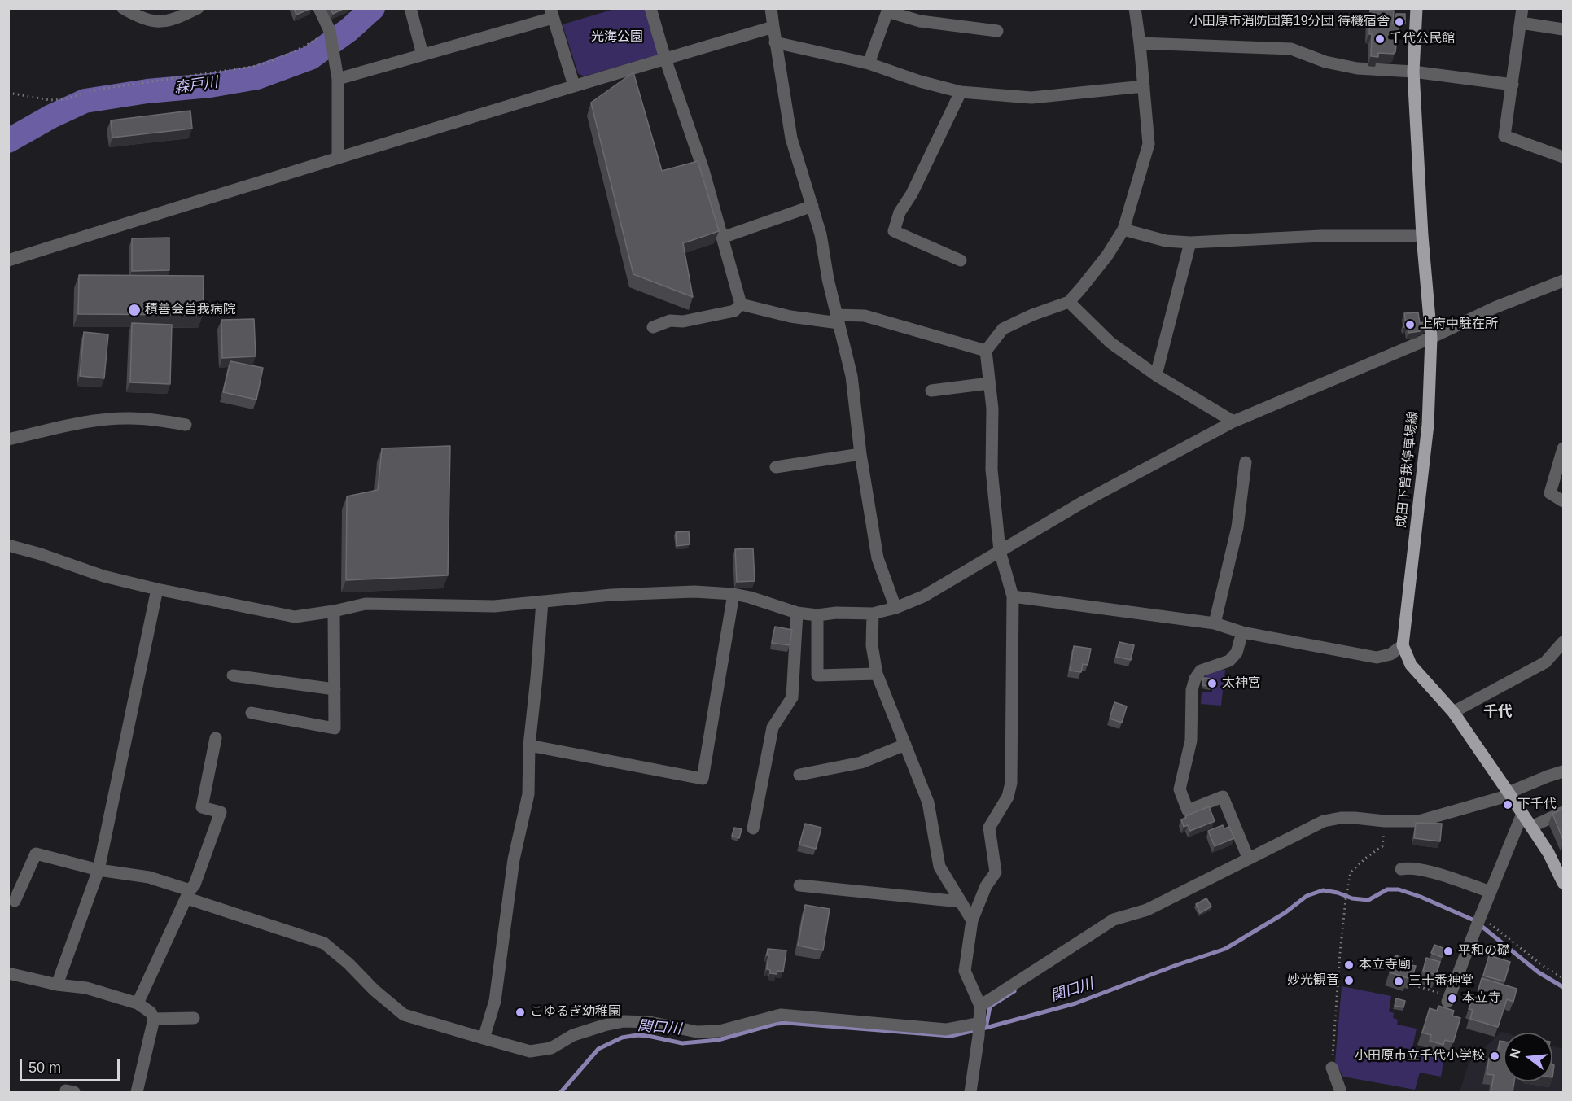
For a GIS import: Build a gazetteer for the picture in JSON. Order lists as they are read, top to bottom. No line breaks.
{"streets":{"main road":["成田下曽我停車場線"]},"districts":["千代"],"water":["森戸川","関口川"],"parks":["光海公園"],"places":["小田原市消防団第19分団 待機宿舎","千代公民館","積善会曽我病院","上府中駐在所","太神宮","下千代","平和の礎","本立寺廟","妙光観音","三十番神堂","本立寺","こゆるぎ幼稚園","小田原市立千代小学校"],"scale_bar":"50 m","north":"left"}
